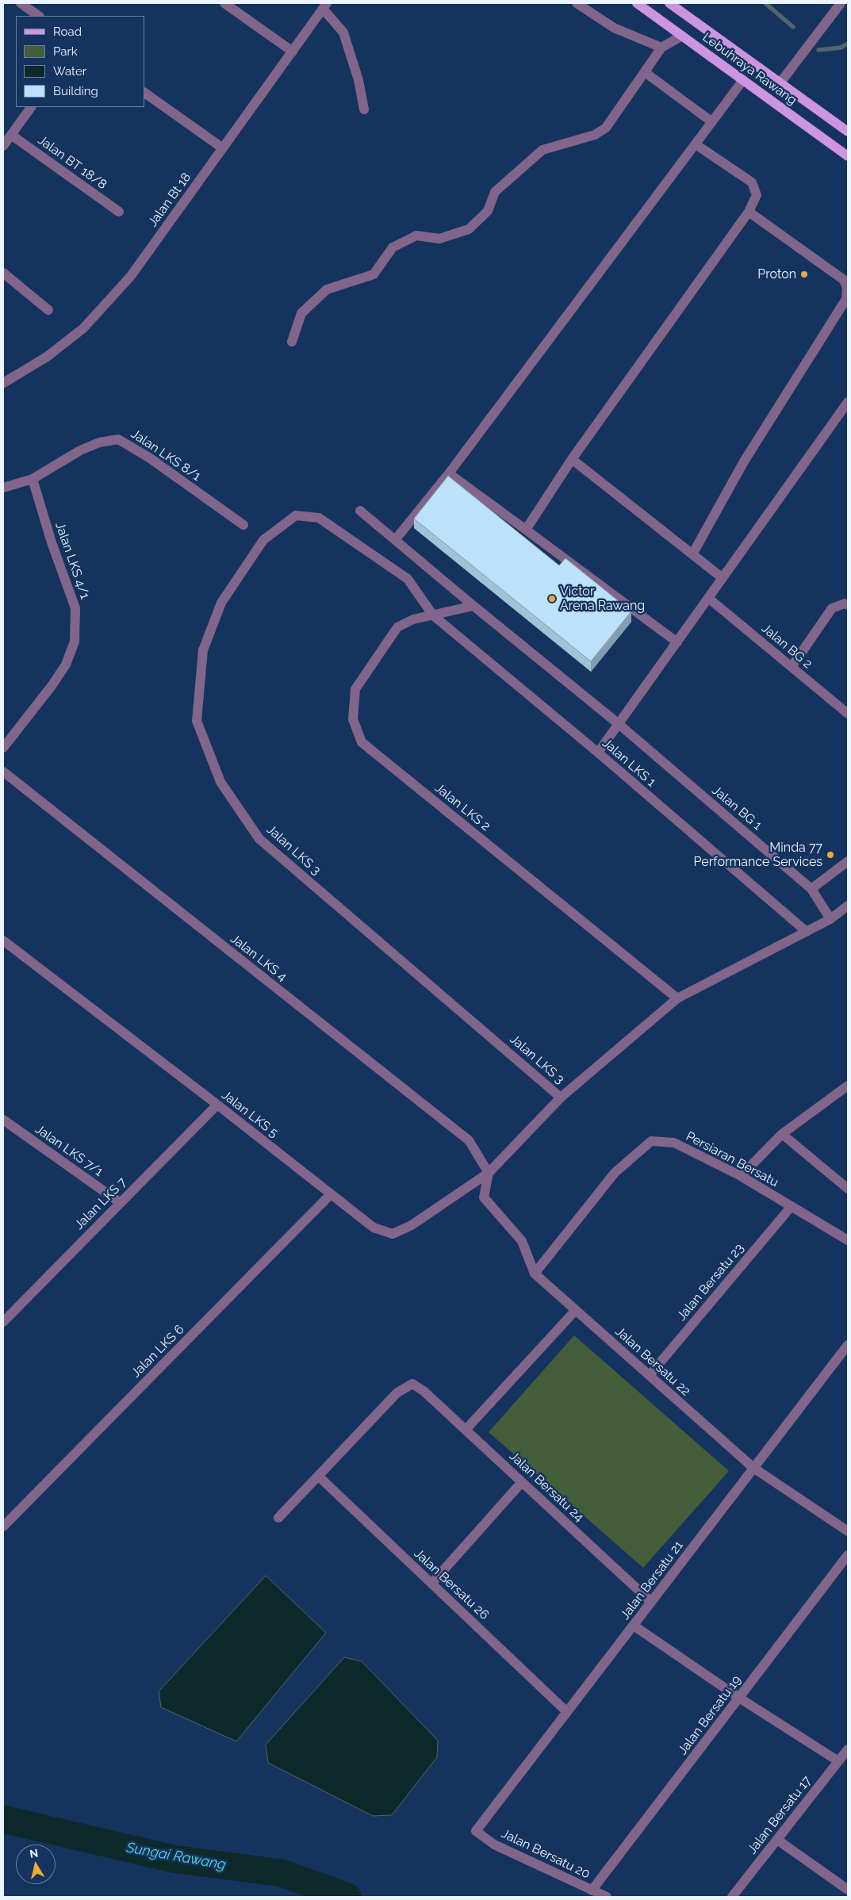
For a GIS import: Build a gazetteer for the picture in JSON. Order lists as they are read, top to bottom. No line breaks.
{"streets":{"main road":["Lebuhraya Rawang"],"street":["Jalan BT 18/8","Jalan Bt 18","Jalan LKS 8/1","Jalan LKS 4/1","Jalan BG 2","Jalan LKS 1","Jalan LKS 2","Jalan BG 1","Jalan LKS 3","Jalan LKS 4","Jalan LKS 5","Jalan LKS 7/1","Persiaran Bersatu","Jalan LKS 7","Jalan Bersatu 23","Jalan LKS 6","Jalan Bersatu 22","Jalan Bersatu 24","Jalan Bersatu 21","Jalan Bersatu 26","Jalan Bersatu 19","Jalan Bersatu 17","Jalan Bersatu 20"]},"crossings":[["Jalan LKS 8/1","Jalan LKS 4/1"],["Jalan LKS 1","Jalan LKS 2"],["Jalan LKS 1","Jalan LKS 3"],["Jalan LKS 2","Jalan BG 1"],["Jalan LKS 2","Jalan LKS 3"],["Jalan LKS 4","Jalan LKS 5"],["Jalan LKS 5","Jalan LKS 7"],["Jalan LKS 5","Jalan LKS 6"],["Jalan LKS 7/1","Jalan LKS 7"],["Persiaran Bersatu","Jalan Bersatu 23"],["Persiaran Bersatu","Jalan Bersatu 22"],["Jalan Bersatu 23","Jalan Bersatu 22"],["Jalan Bersatu 22","Jalan Bersatu 21"],["Jalan Bersatu 24","Jalan Bersatu 21"],["Jalan Bersatu 24","Jalan Bersatu 26"],["Jalan Bersatu 21","Jalan Bersatu 26"],["Jalan Bersatu 21","Jalan Bersatu 20"],["Jalan Bersatu 19","Jalan Bersatu 20"]],"water":["Sungai Rawang"],"places":["Proton","Victor Arena Rawang","Minda 77 Performance Services"],"legend":["Road","Park","Water","Building"],"north":"top"}
